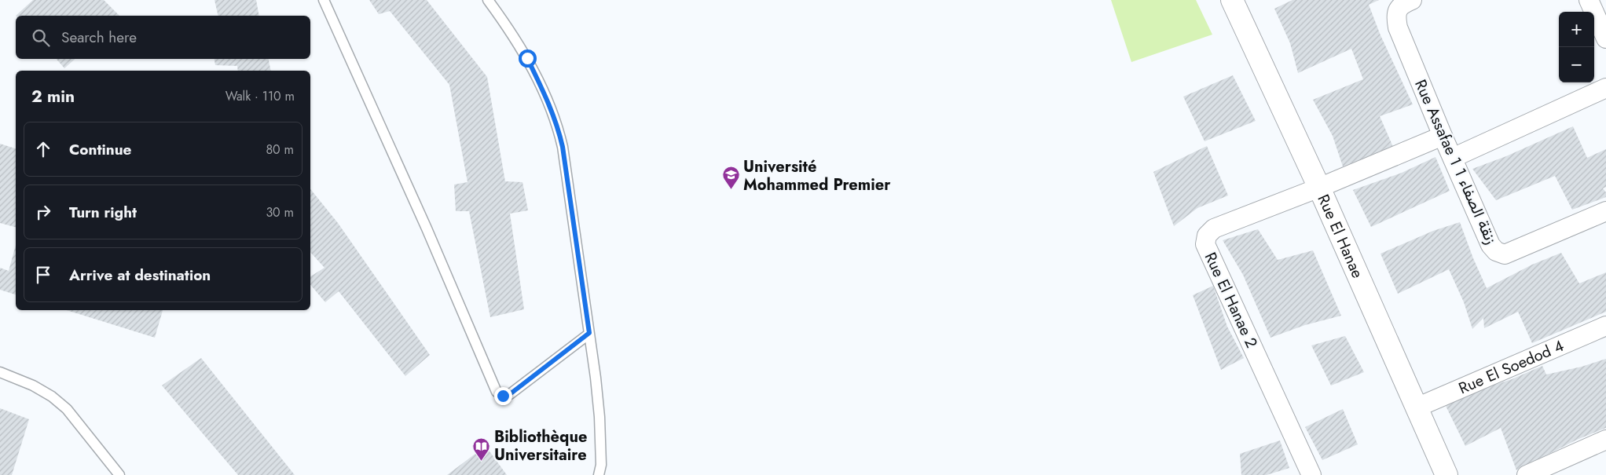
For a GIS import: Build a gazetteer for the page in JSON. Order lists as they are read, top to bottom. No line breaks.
{"streets":{"street":["Rue Assafae 1 1 زنقة الصفاء","Rue El Hanae","Rue El Hanae 2","Rue El Soedod 4"]},"crossings":[["Rue El Hanae","Rue El Hanae 2"],["Rue El Hanae","Rue El Soedod 4"]],"places":{"school or university":["Université Mohammed Premier"],"library":["Bibliothèque Universitaire"]},"page":{"map_buttons":["+","−"],"search":"Search here","heading":["2 min","Walk · 110 m"],"list":[["Continue","80 m"],["Turn right","30 m"],"Arrive at destination"]}}
